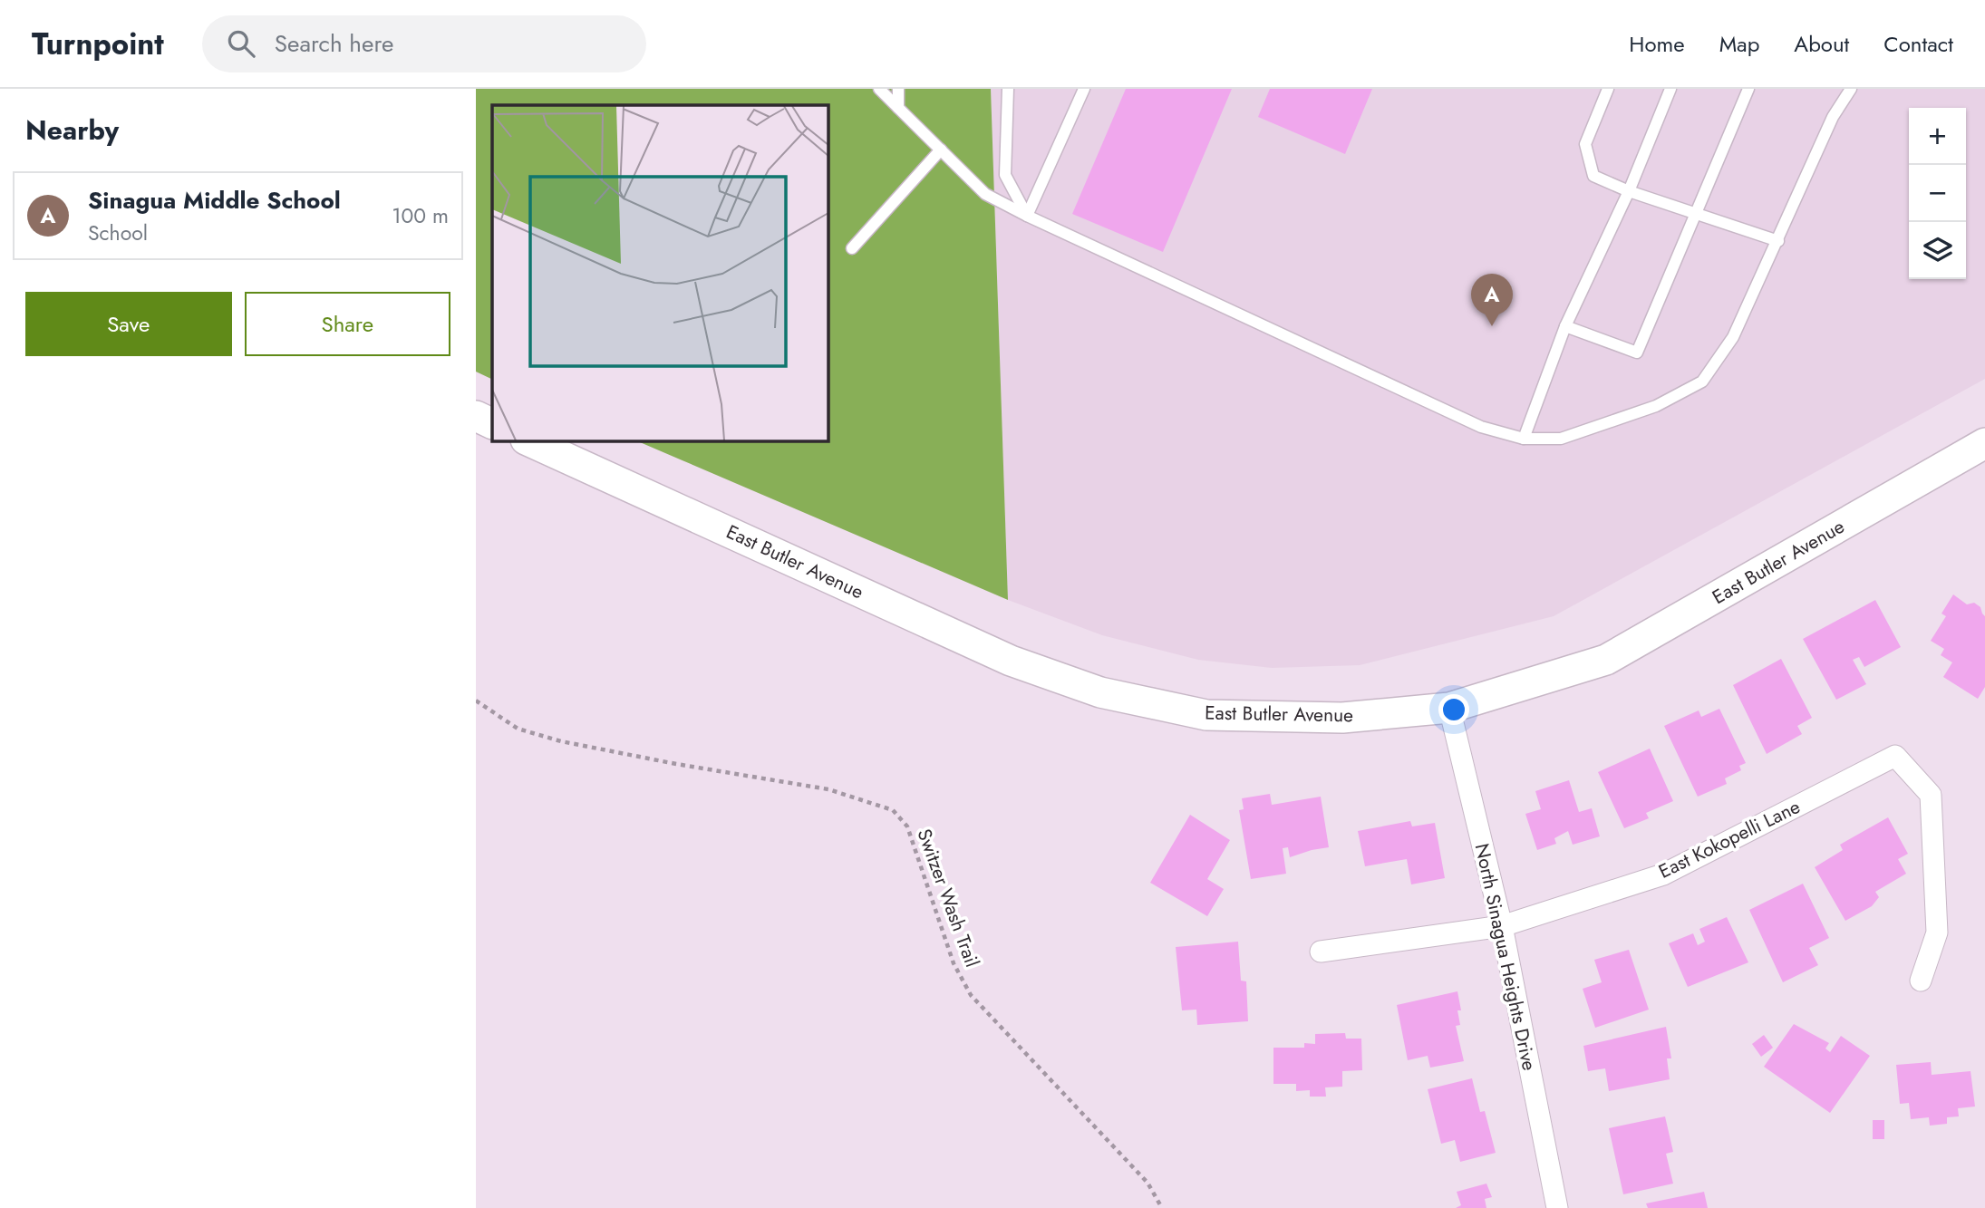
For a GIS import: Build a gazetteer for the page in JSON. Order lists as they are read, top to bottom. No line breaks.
{"streets":{"street":["East Butler Avenue","East Kokopelli Lane","North Sinagua Heights Drive"],"path":["Switzer Wash Trail"]},"crossings":[["East Butler Avenue","North Sinagua Heights Drive"],["East Kokopelli Lane","North Sinagua Heights Drive"]],"page":{"header":"Turnpoint","search":"Search here","nav":["Home","Map","About","Contact"],"heading":"Nearby","map_buttons":["+","−"],"list":[{"mark":"A","name":"Sinagua Middle School","note":"School","value":"100 m"}],"buttons":["Save","Share"],"pins":"A"}}
